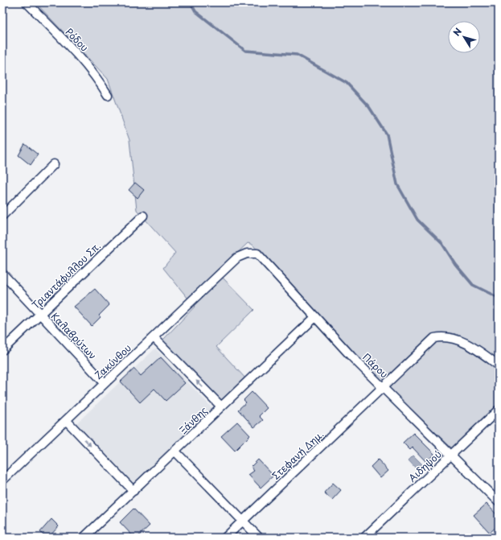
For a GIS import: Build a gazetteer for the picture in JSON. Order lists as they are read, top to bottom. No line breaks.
{"streets":{"street":["Ρόδου","Τριαντάφυλλου Σπ.","Καλαβρύτων","Ζακύνθου","Πάρου","Ξάνθης","Στεφανή Δημ.","Αιδηψού"]},"crossings":[["Τριαντάφυλλου Σπ.","Καλαβρύτων"],["Καλαβρύτων","Ζακύνθου"],["Ζακύνθου","Πάρου"],["Πάρου","Ξάνθης"],["Πάρου","Στεφανή Δημ."],["Πάρου","Αιδηψού"]],"north":"top left"}
